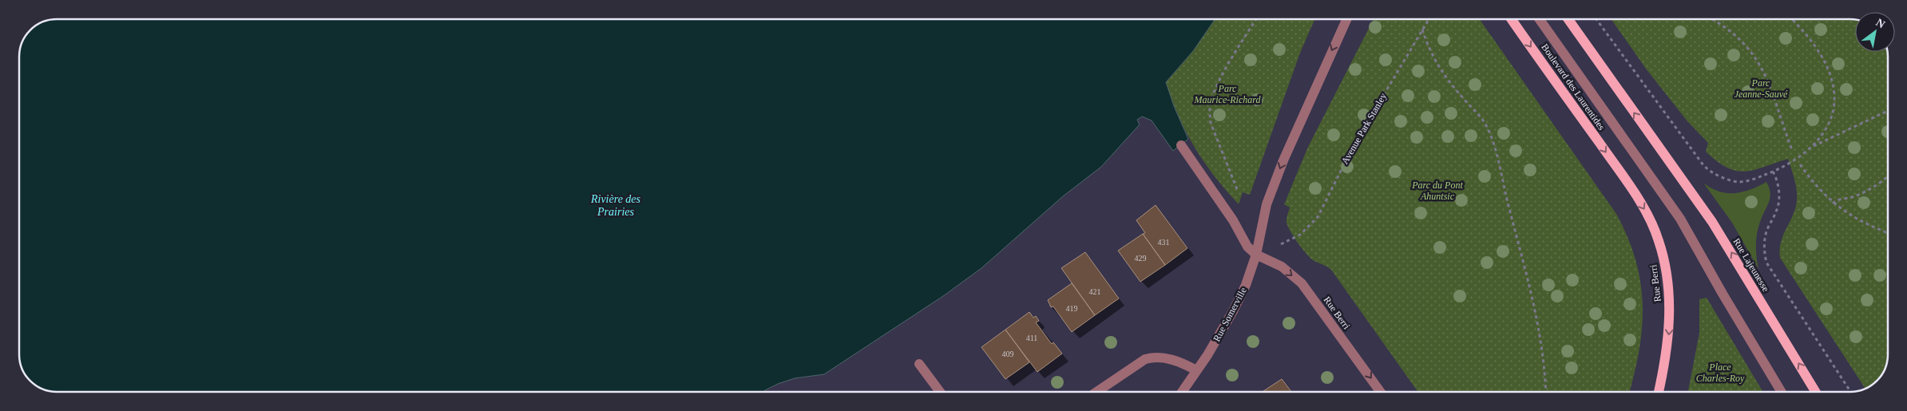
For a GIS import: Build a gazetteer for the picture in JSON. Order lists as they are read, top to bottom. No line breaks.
{"streets":{"main road":["Boulevard des Laurentides","Rue Lajeunesse","Rue Berri"],"street":["Rue Somerville"],"path":["Avenue Park Stanley"]},"crossings":[["Boulevard des Laurentides","Rue Berri"],["Rue Berri","Rue Somerville"]],"one_way":["Rue Lajeunesse","Rue Berri"],"water":["Rivière des Prairies"],"parks":["Parc Jeanne-Sauvé","Parc Maurice-Richard","Parc du Pont Ahuntsic","Place Charles-Roy"],"house_numbers":["431","429","421","419","411","409"],"north":"top right"}
